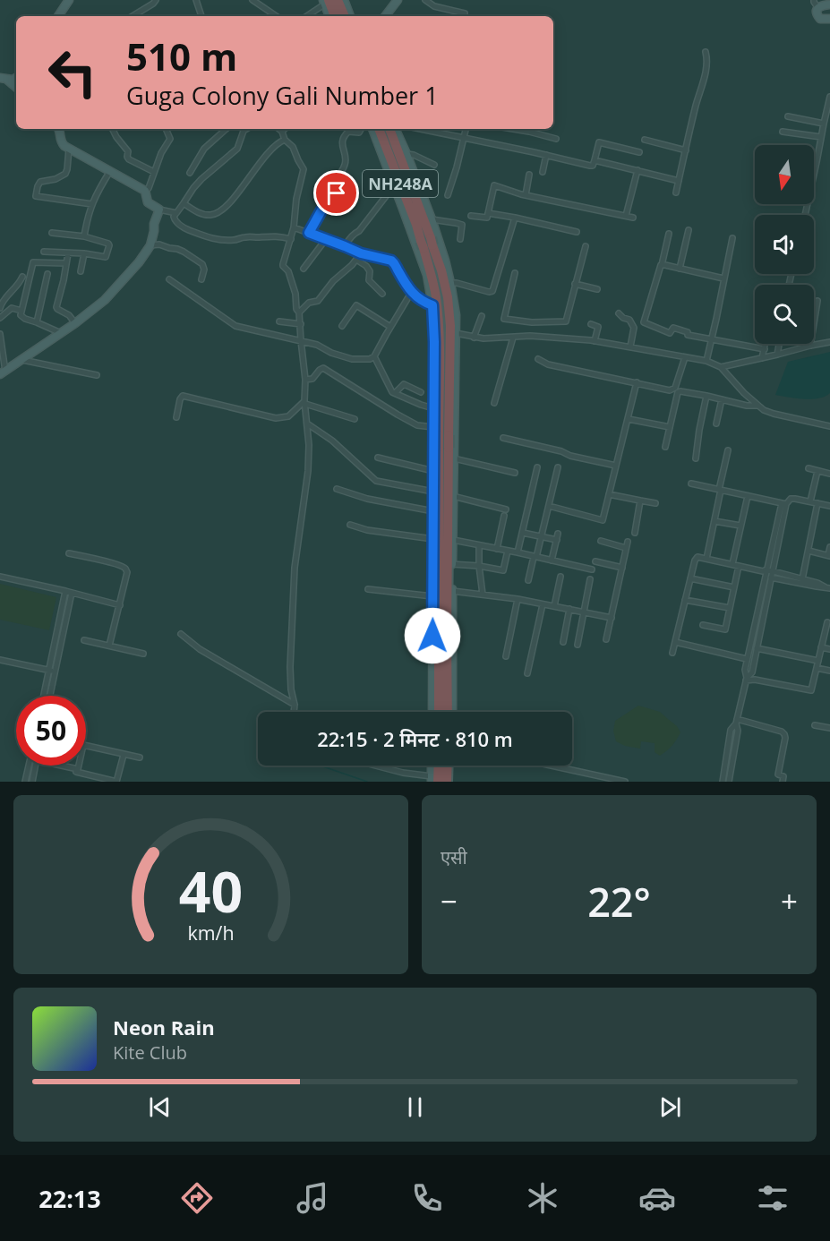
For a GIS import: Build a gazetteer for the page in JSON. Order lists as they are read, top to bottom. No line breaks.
{"streets":{"highway":["NH248A"]},"north":"bottom","page":{"turn":["510 m","Guga Colony Gali Number 1"],"limit":"50","trip":"22:15 · 2 मिनट · 810 m","tile":"एसी","heat":["−","22°","+"],"song":["Neon Rain","Kite Club"],"tabs":"22:13","gauge":["40","km/h"]}}
